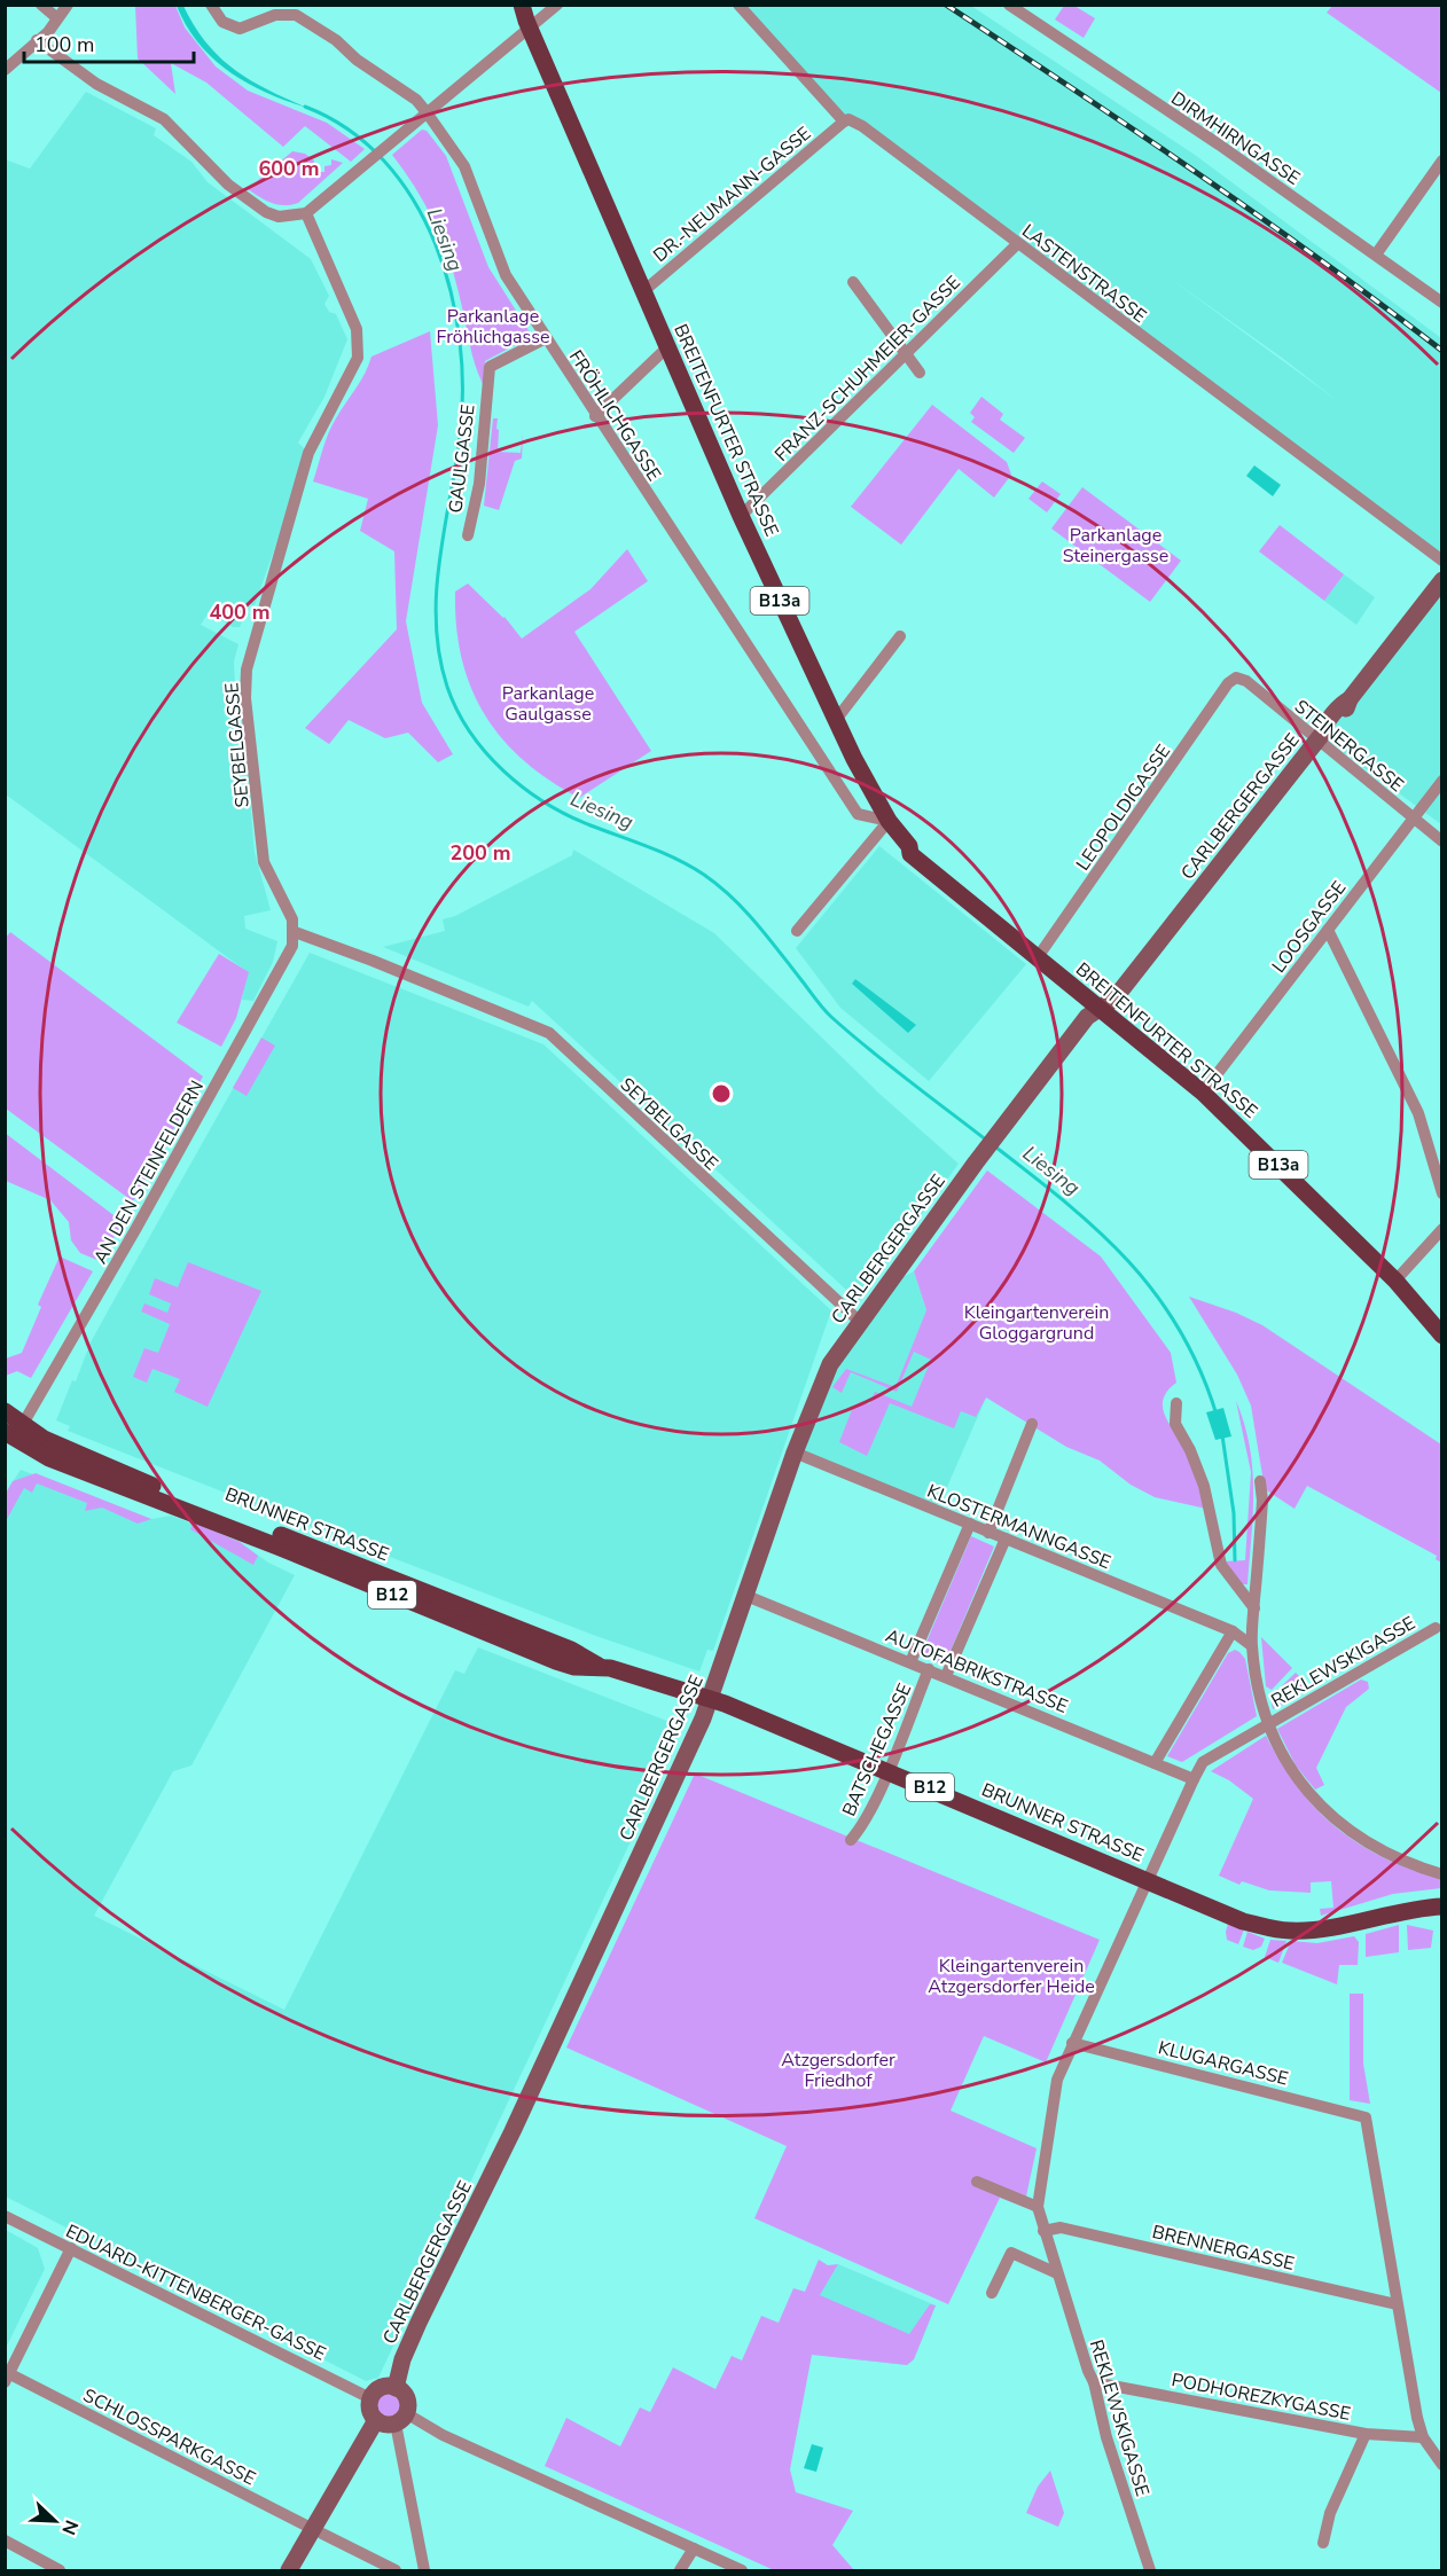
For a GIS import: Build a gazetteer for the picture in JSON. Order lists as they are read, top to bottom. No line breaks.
{"streets":{"main road":["BREITENFURTER STRASSE","B13a","BRUNNER STRASSE","B12"],"street":["DIRMHIRNGASSE","DR.-NEUMANN-GASSE","LASTENSTRASSE","FRANZ-SCHUHMEIER-GASSE","FRÖHLICHGASSE","GAULGASSE","SEYBELGASSE","STEINERGASSE","CARLBERGERGASSE","LEOPOLDIGASSE","LOOSGASSE","AN DEN STEINFELDERN","KLOSTERMANNGASSE","REKLEWSKIGASSE","AUTOFABRIKSTRASSE","BATSCHEGASSE","KLUGARGASSE","BRENNERGASSE","EDUARD-KITTENBERGER-GASSE","PODHOREZKYGASSE","SCHLOSSPARKGASSE"]},"crossings":[["DR.-NEUMANN-GASSE","LASTENSTRASSE"],["DR.-NEUMANN-GASSE","BREITENFURTER STRASSE"],["LASTENSTRASSE","FRANZ-SCHUHMEIER-GASSE"],["FRANZ-SCHUHMEIER-GASSE","BREITENFURTER STRASSE"],["FRÖHLICHGASSE","BREITENFURTER STRASSE"],["FRÖHLICHGASSE","GAULGASSE"],["BREITENFURTER STRASSE","CARLBERGERGASSE"],["BREITENFURTER STRASSE","LEOPOLDIGASSE"],["BREITENFURTER STRASSE","LOOSGASSE"],["SEYBELGASSE","CARLBERGERGASSE"],["SEYBELGASSE","AN DEN STEINFELDERN"],["STEINERGASSE","CARLBERGERGASSE"],["STEINERGASSE","LEOPOLDIGASSE"],["STEINERGASSE","LOOSGASSE"],["CARLBERGERGASSE","BRUNNER STRASSE"],["CARLBERGERGASSE","KLOSTERMANNGASSE"],["CARLBERGERGASSE","AUTOFABRIKSTRASSE"],["CARLBERGERGASSE","EDUARD-KITTENBERGER-GASSE"],["AN DEN STEINFELDERN","BRUNNER STRASSE"],["BRUNNER STRASSE","REKLEWSKIGASSE"],["BRUNNER STRASSE","BATSCHEGASSE"],["REKLEWSKIGASSE","AUTOFABRIKSTRASSE"],["REKLEWSKIGASSE","KLUGARGASSE"],["REKLEWSKIGASSE","BRENNERGASSE"],["REKLEWSKIGASSE","PODHOREZKYGASSE"],["AUTOFABRIKSTRASSE","BATSCHEGASSE"],["KLUGARGASSE","BRENNERGASSE"]],"water":["Liesing"],"parks":["Parkanlage Fröhlichgasse","Parkanlage Steinergasse","Parkanlage Gaulgasse","Kleingartenverein Gloggargrund","Kleingartenverein Atzgersdorfer Heide","Atzgersdorfer Friedhof"],"scale_bar":"100 m","north":"bottom right","rings":["600 m","400 m","200 m"]}
